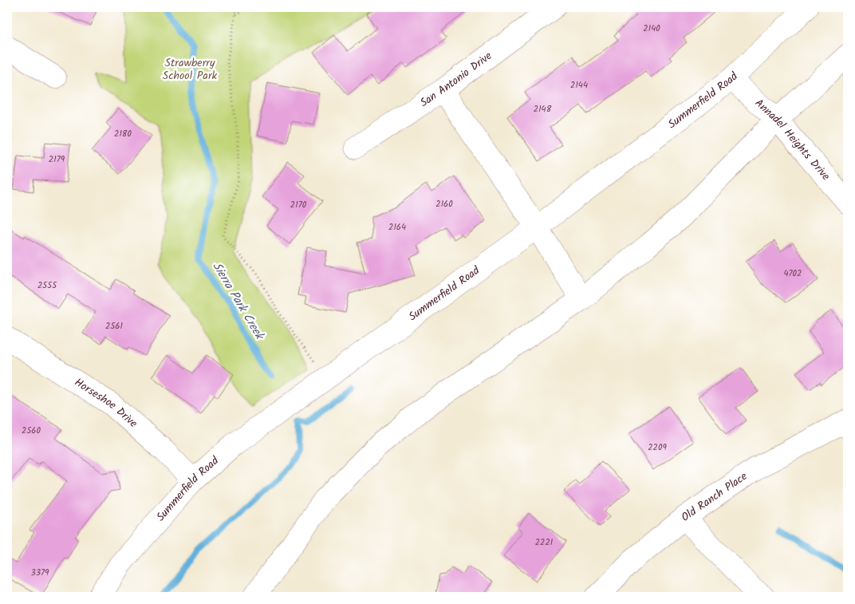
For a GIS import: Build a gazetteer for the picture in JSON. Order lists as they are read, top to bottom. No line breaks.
{"streets":{"street":["San Antonio Drive","Summerfield Road","Annadel Heights Drive","Horseshoe Drive","Old Ranch Place"]},"crossings":[["Summerfield Road","Annadel Heights Drive"],["Summerfield Road","Horseshoe Drive"]],"water":["Sierra Park Creek"],"parks":["Strawberry School Park"],"house_numbers":["2140","2144","2148","2180","2179","2160","2170","2164","4702","2555","2561","2560","2209","2221","3379"]}
